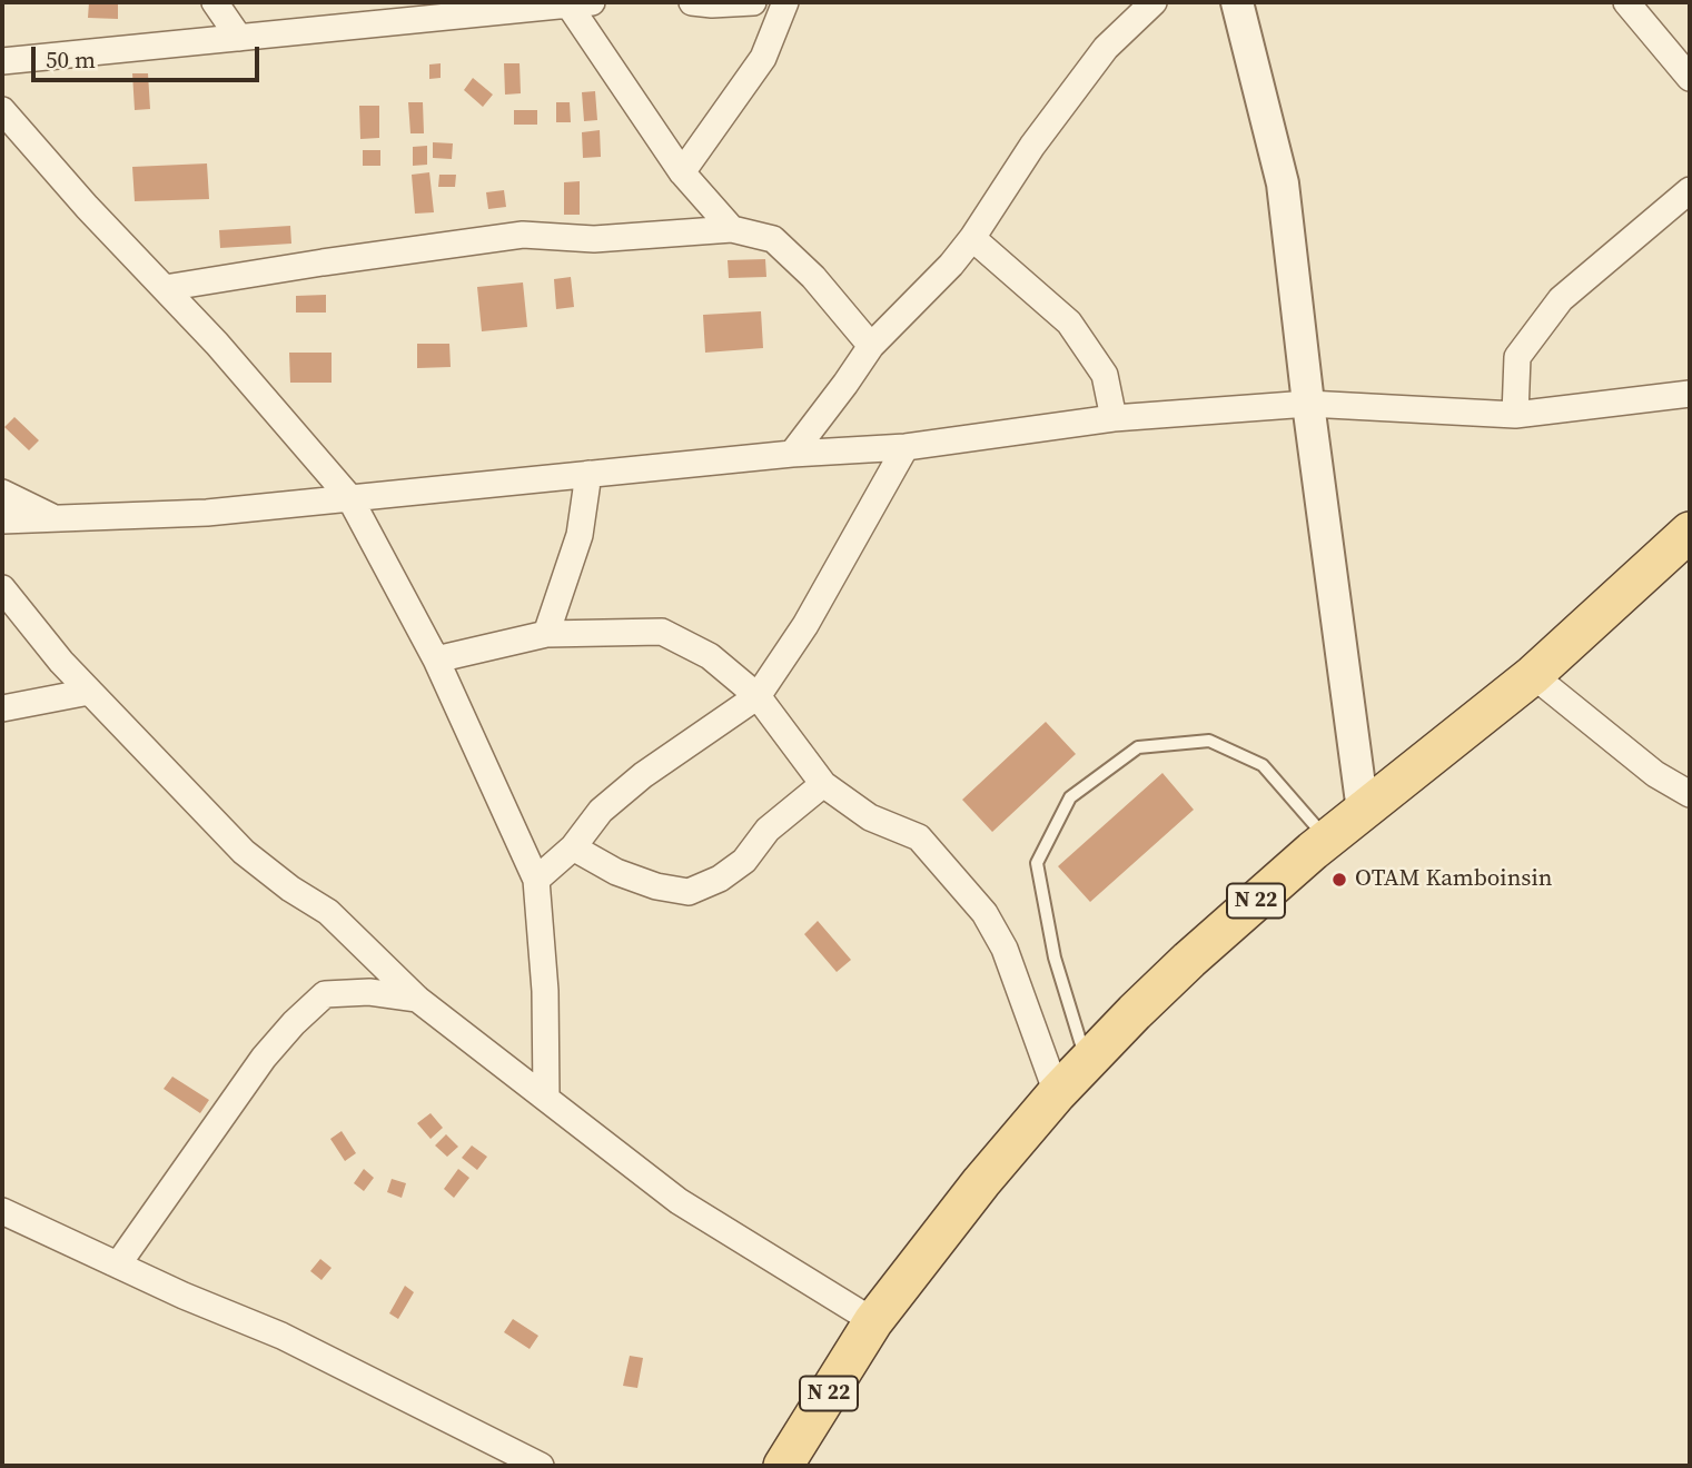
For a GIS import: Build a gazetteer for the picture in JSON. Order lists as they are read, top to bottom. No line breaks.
{"streets":{"main road":["N 22"]},"places":["OTAM Kamboinsin"],"scale_bar":"50 m"}
